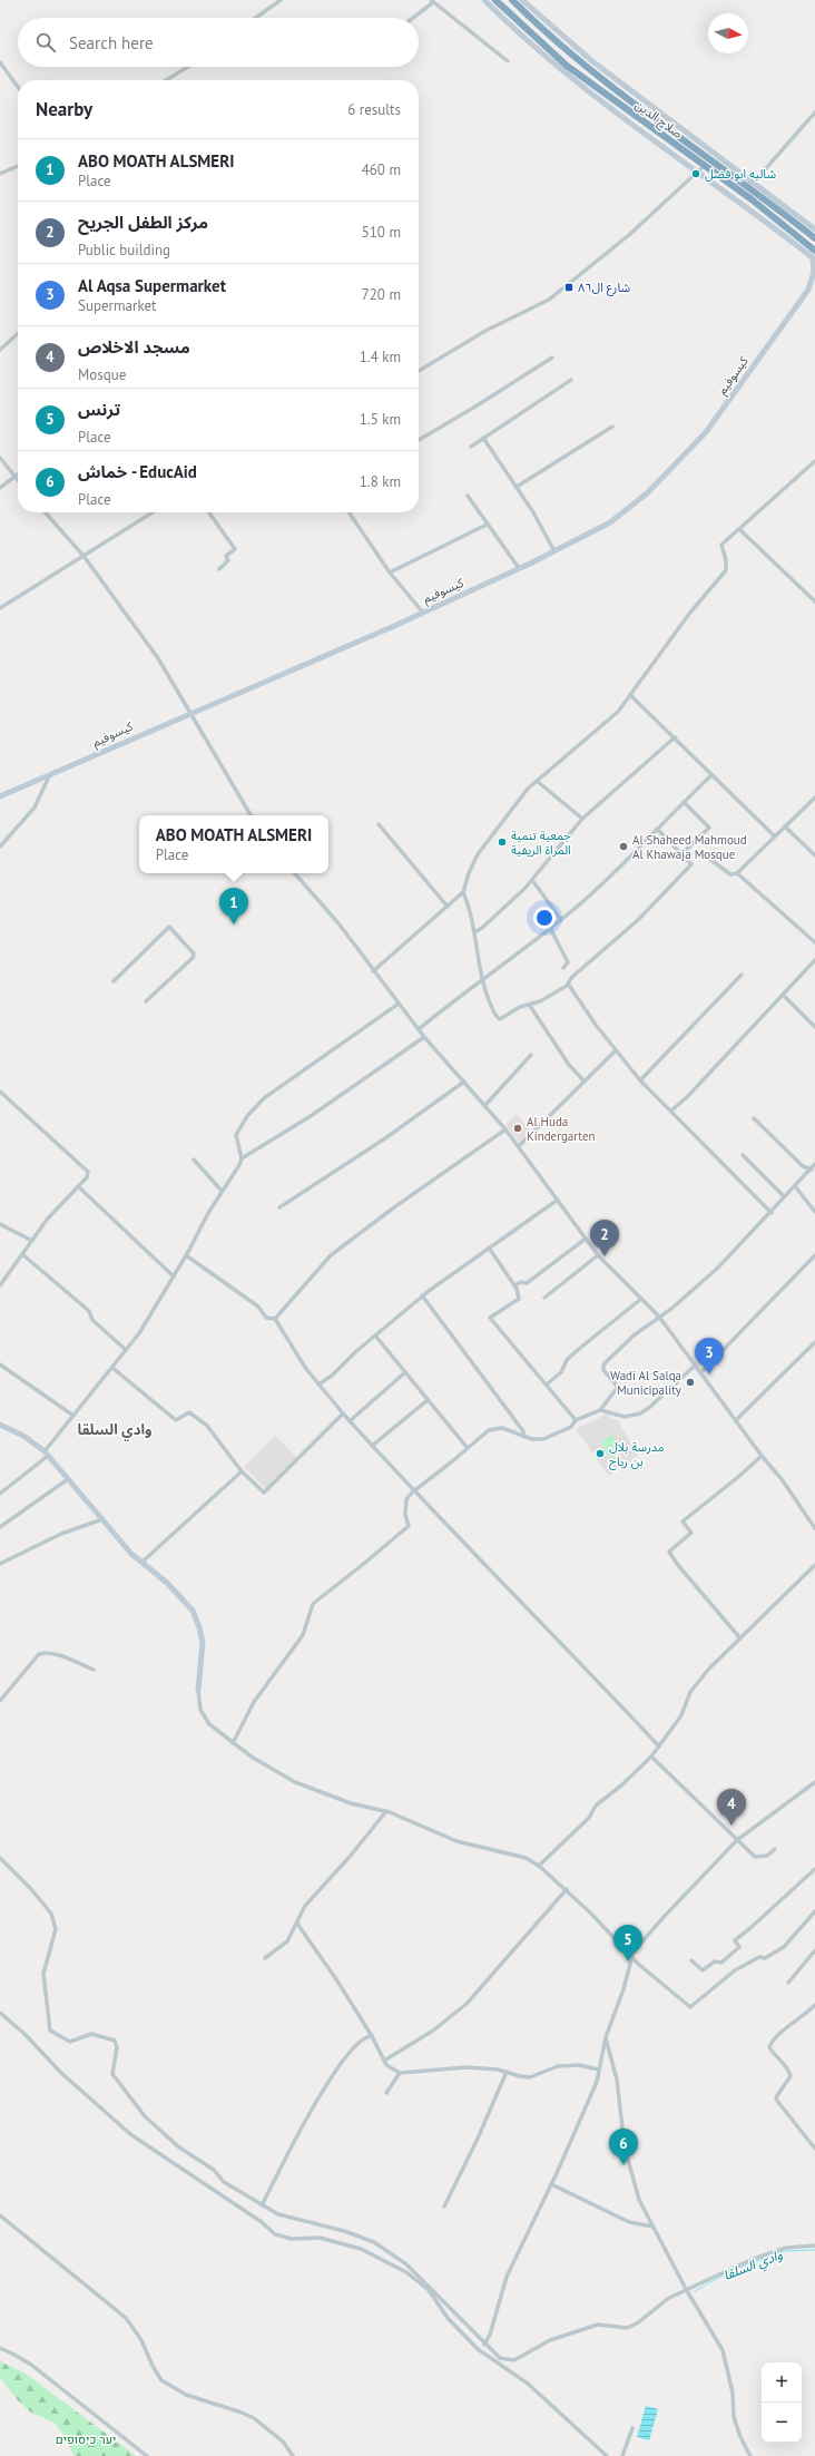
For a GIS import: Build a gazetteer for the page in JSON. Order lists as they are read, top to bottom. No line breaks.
{"streets":{"highway":["صلاح الدين"],"street":["كيسوفيم"]},"districts":["وادي السلقا"],"water":["وادي السلقا"],"parks":["יער כיסופים"],"places":{"other":["شاليه ابو فضل","جمعية تنمية المراة الريفية","Al Shaheed Mahmoud Al Khawaja Mosque","Al Huda Kindergarten","Wadi Al Salqa Municipality","مدرسة بلال بن رباح"],"transit":["شارع ال٨٦"]},"north":"right","page":{"search":"Search here","heading":["Nearby","6 results"],"list":[{"mark":"1","name":"ABO MOATH ALSMERI","note":"Place","value":"460 m"},{"mark":"2","name":"مركز الطفل الجريح","note":"Public building","value":"510 m"},{"mark":"3","name":"Al Aqsa Supermarket","note":"Supermarket","value":"720 m"},{"mark":"4","name":"مسجد الاخلاص","note":"Mosque","value":"1.4 km"},{"mark":"5","name":"ترنس","note":"Place","value":"1.5 km"},{"mark":"6","name":"خماش - EducAid","note":"Place","value":"1.8 km"}],"popup":["ABO MOATH ALSMERI","Place"],"pins":["1","2","3","4","5","6"],"map_buttons":["+","−"]}}
